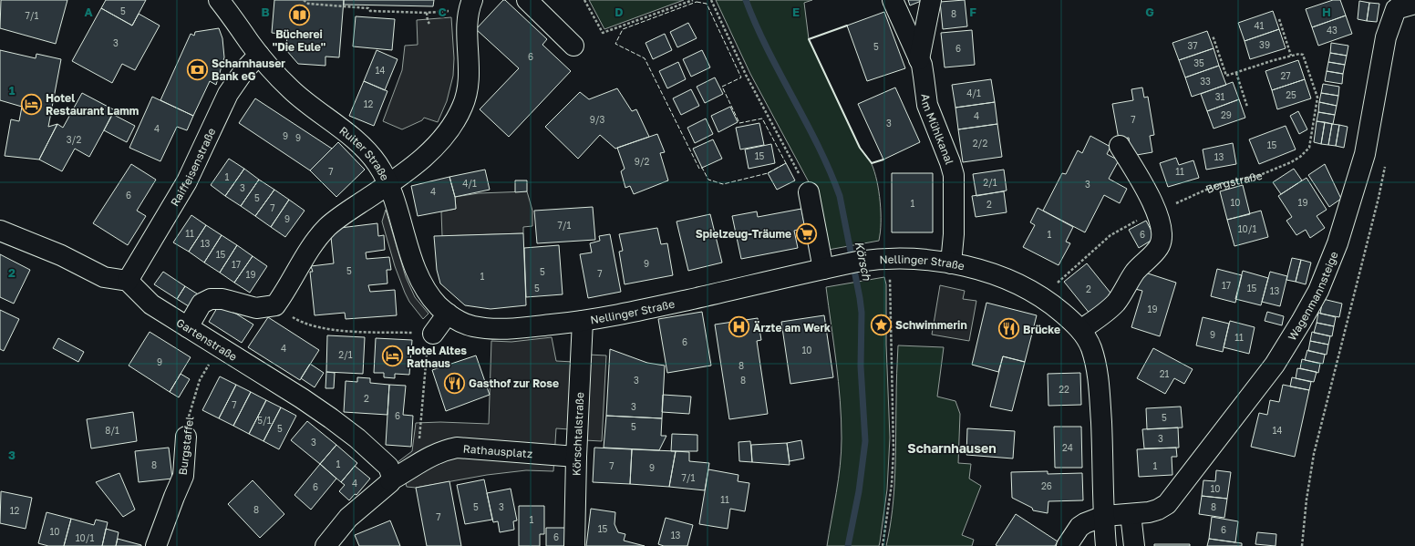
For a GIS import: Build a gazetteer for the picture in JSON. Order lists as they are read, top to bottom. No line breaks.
{"streets":{"street":["Am Mühlkanal","Ruiter Straße","Raiffeisenstraße","Nellinger Straße","Wagenmannsteige","Gartenstraße","Körschtalstraße","Burgstaffel","Rathausplatz"],"path":["Bergstraße"]},"crossings":[["Am Mühlkanal","Nellinger Straße"],["Ruiter Straße","Raiffeisenstraße"],["Ruiter Straße","Nellinger Straße"],["Raiffeisenstraße","Gartenstraße"],["Nellinger Straße","Wagenmannsteige"],["Nellinger Straße","Körschtalstraße"],["Gartenstraße","Burgstaffel"],["Gartenstraße","Rathausplatz"],["Körschtalstraße","Rathausplatz"]],"districts":["Scharnhausen"],"water":["Körsch"],"places":{"library":["Bücherei \"Die Eule\""],"bank":["Scharnhauser Bank eG"],"hotel":["Hotel Restaurant Lamm","Hotel Altes Rathaus"],"supermarket":["Spielzeug-Träume"],"place":["Schwimmerin"],"hospital":["Ärzte am Werk"],"restaurant":["Brücke","Gasthof zur Rose"]},"house_numbers":["5","8","7/1","41","43","3","39","37","5","6","6","35","14","27","33","4/1","25","31","12","29","4","9/3","7","3","4","9","9","3/2","2/2","15","15","13","9/2","7","11","1","2/1","4/1","3","3","4","6","5","10","19","1","2","7","9","7/1","10/1","11","1","6","13","15","9","17","5","5","7","19","1","17","5","15","2","13","19","9","11","6","4","10","2/1","9","8","21","3","8","22","2","7","3","6","5","5/1","5","5","8/1","14","3","3","24","1","8","7","1","9","7/1","4","26","6","10","11","5","3","8","8","12","7","1","15","6","10","13","6","10/1"],"grid":{"columns":["A","B","C","D","E","F","G","H"],"rows":["1","2","3"]}}
